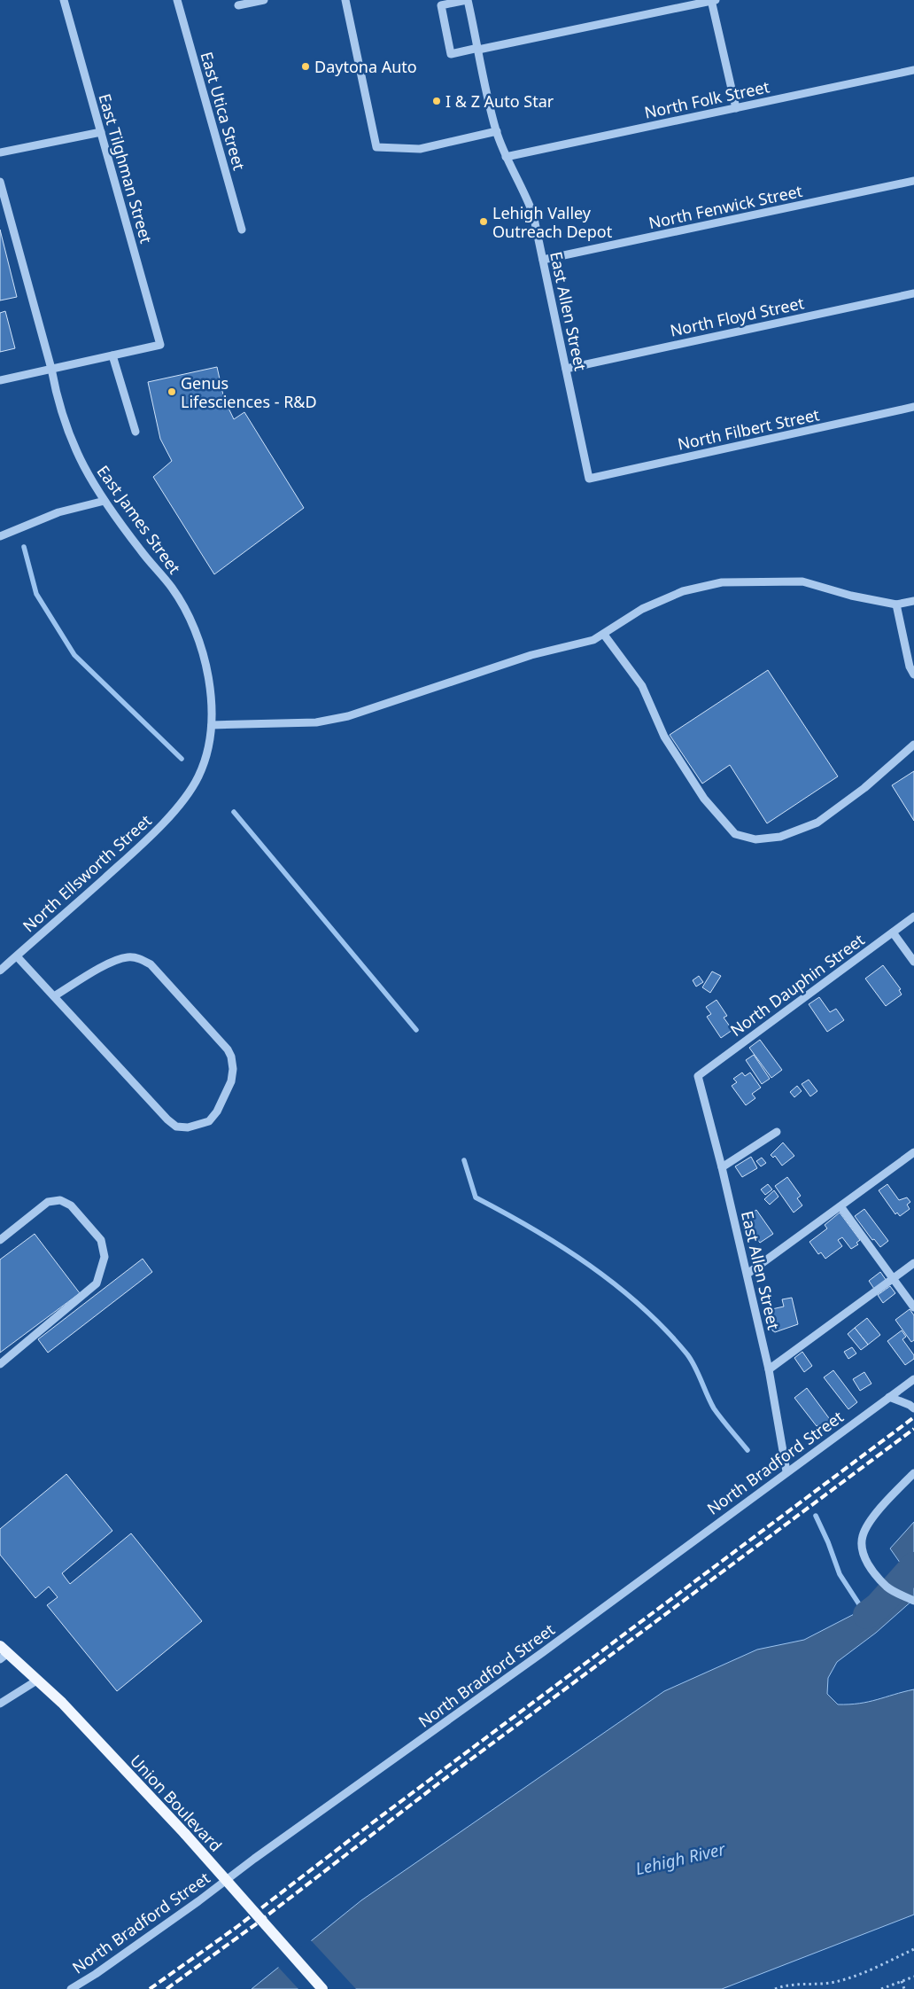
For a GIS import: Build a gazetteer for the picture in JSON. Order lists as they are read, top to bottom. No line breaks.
{"streets":{"main road":["Union Boulevard"],"street":["North Folk Street","East Utica Street","East Tilghman Street","North Fenwick Street","East Allen Street","North Floyd Street","North Filbert Street","East James Street","North Ellsworth Street","North Dauphin Street","North Bradford Street"]},"crossings":[["North Folk Street","East Allen Street"],["North Fenwick Street","East Allen Street"],["East Allen Street","North Floyd Street"],["East Allen Street","North Filbert Street"],["East Allen Street","North Dauphin Street"],["East Allen Street","North Bradford Street"],["East James Street","North Ellsworth Street"]],"water":["Lehigh River"],"places":["Daytona Auto","I & Z Auto Star","Lehigh Valley Outreach Depot","Genus Lifesciences - R&D"]}
